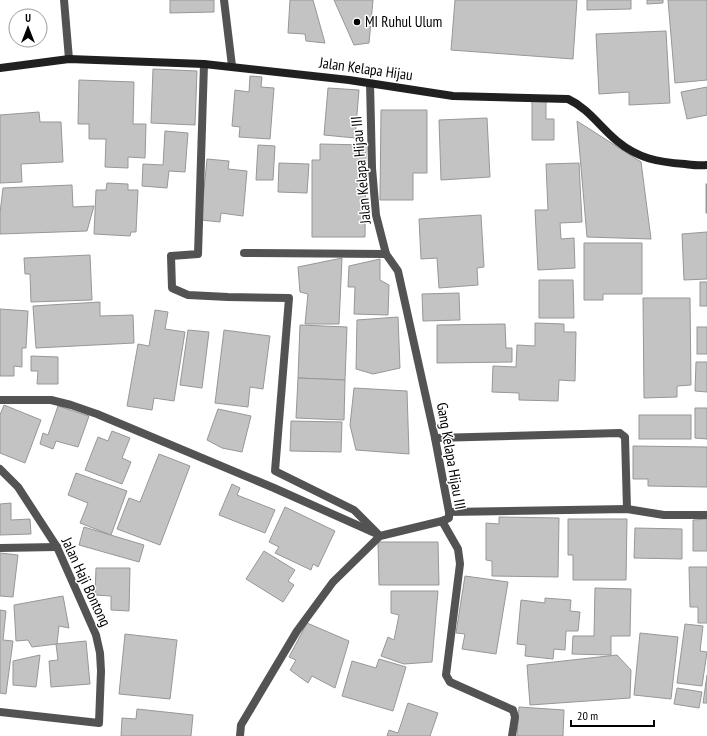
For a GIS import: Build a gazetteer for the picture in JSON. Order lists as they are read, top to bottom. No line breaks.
{"streets":{"street":["Jalan Kelapa Hijau","Jalan Kelapa Hijau III","Gang Kelapa Hijau III","Jalan Haji Bontong"]},"crossings":[["Jalan Kelapa Hijau","Jalan Kelapa Hijau III"],["Jalan Kelapa Hijau III","Gang Kelapa Hijau III"]],"places":["MI Ruhul Ulum"],"scale_bar":"20 m","north":"top"}
